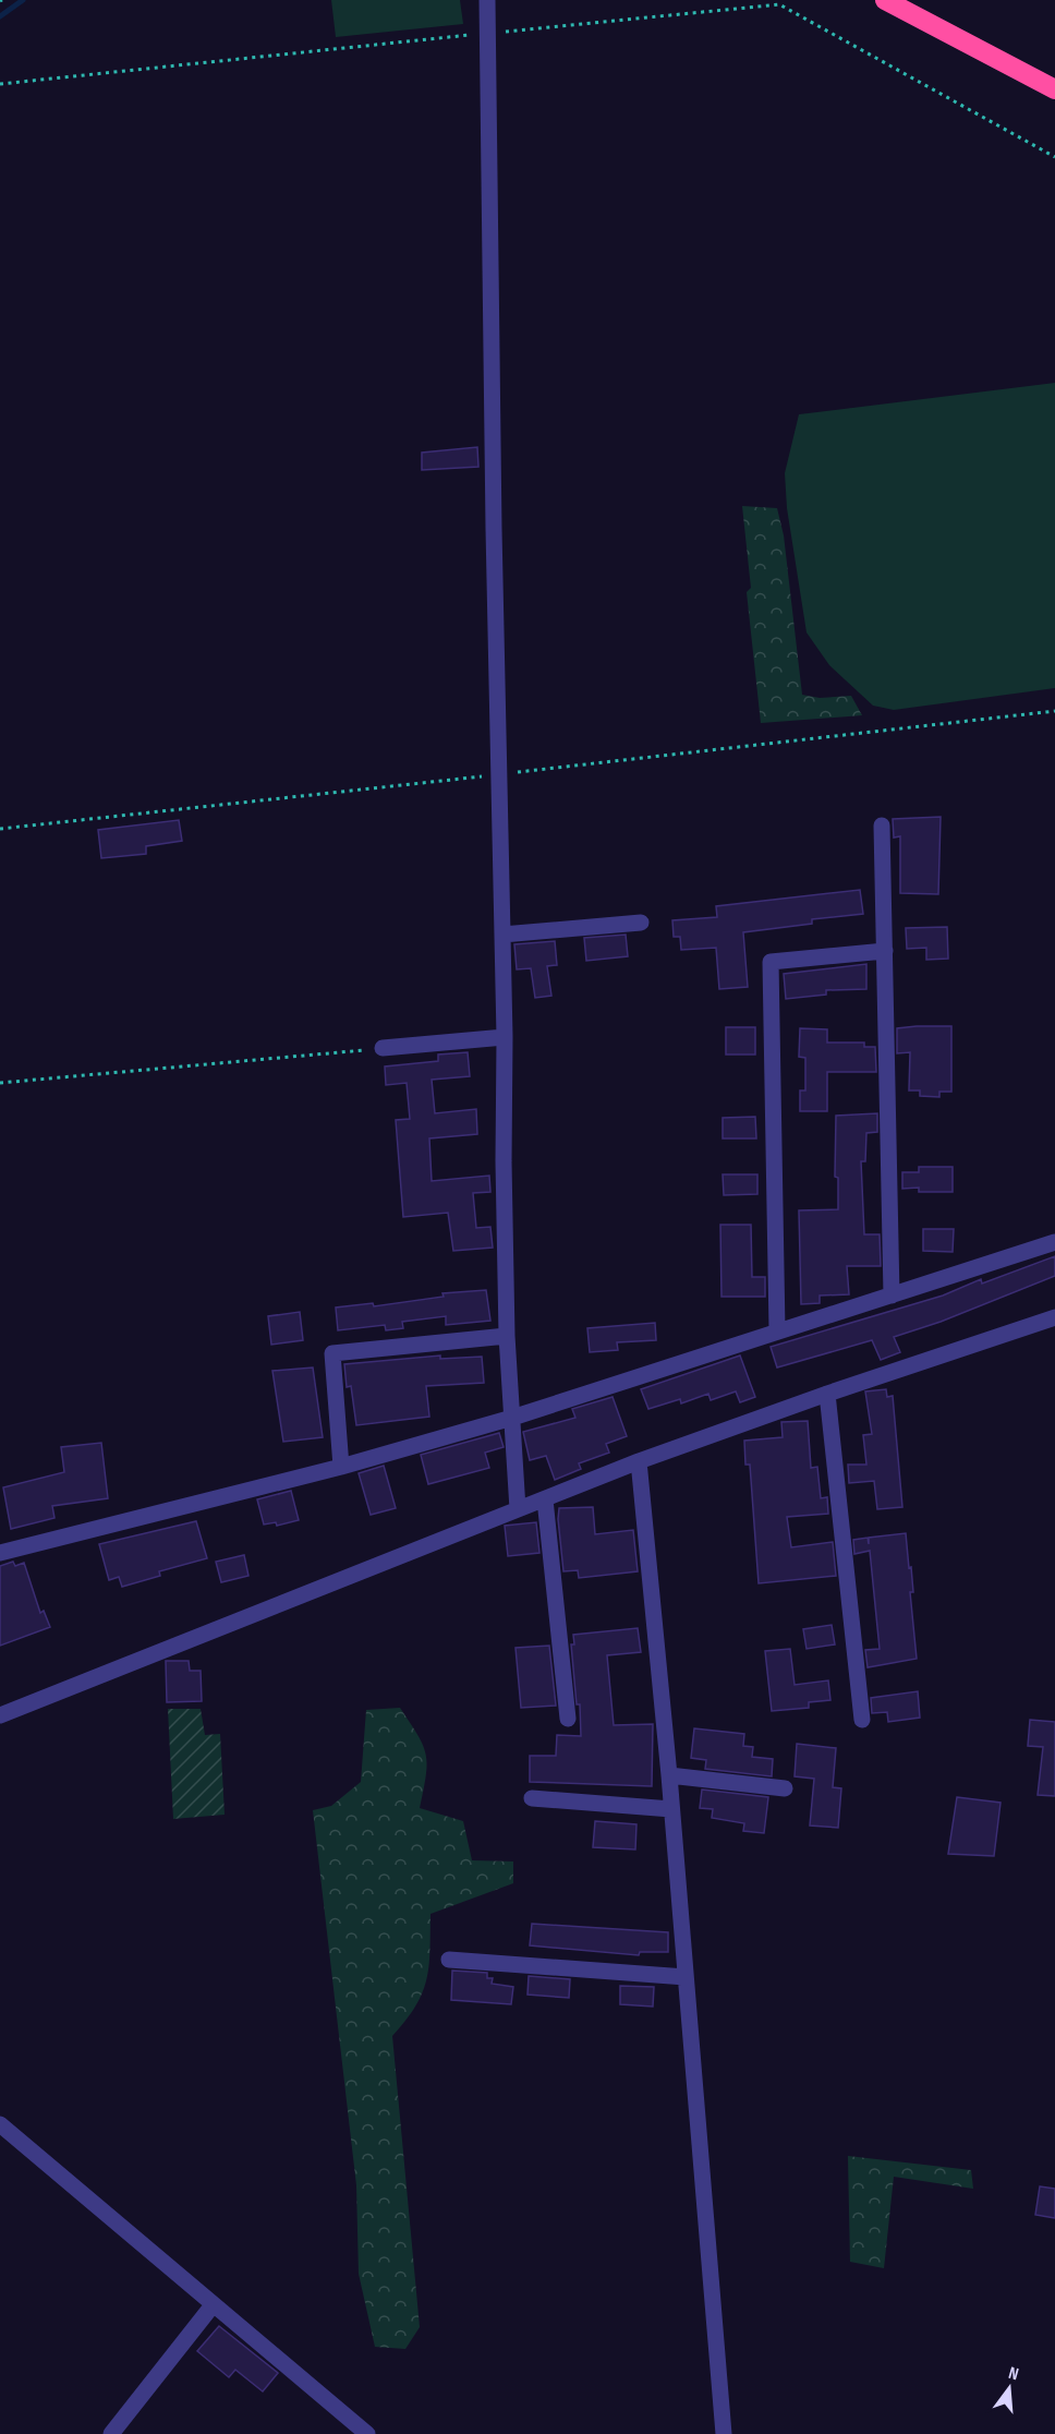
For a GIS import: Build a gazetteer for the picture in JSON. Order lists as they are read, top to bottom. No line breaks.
{"north":"top"}
